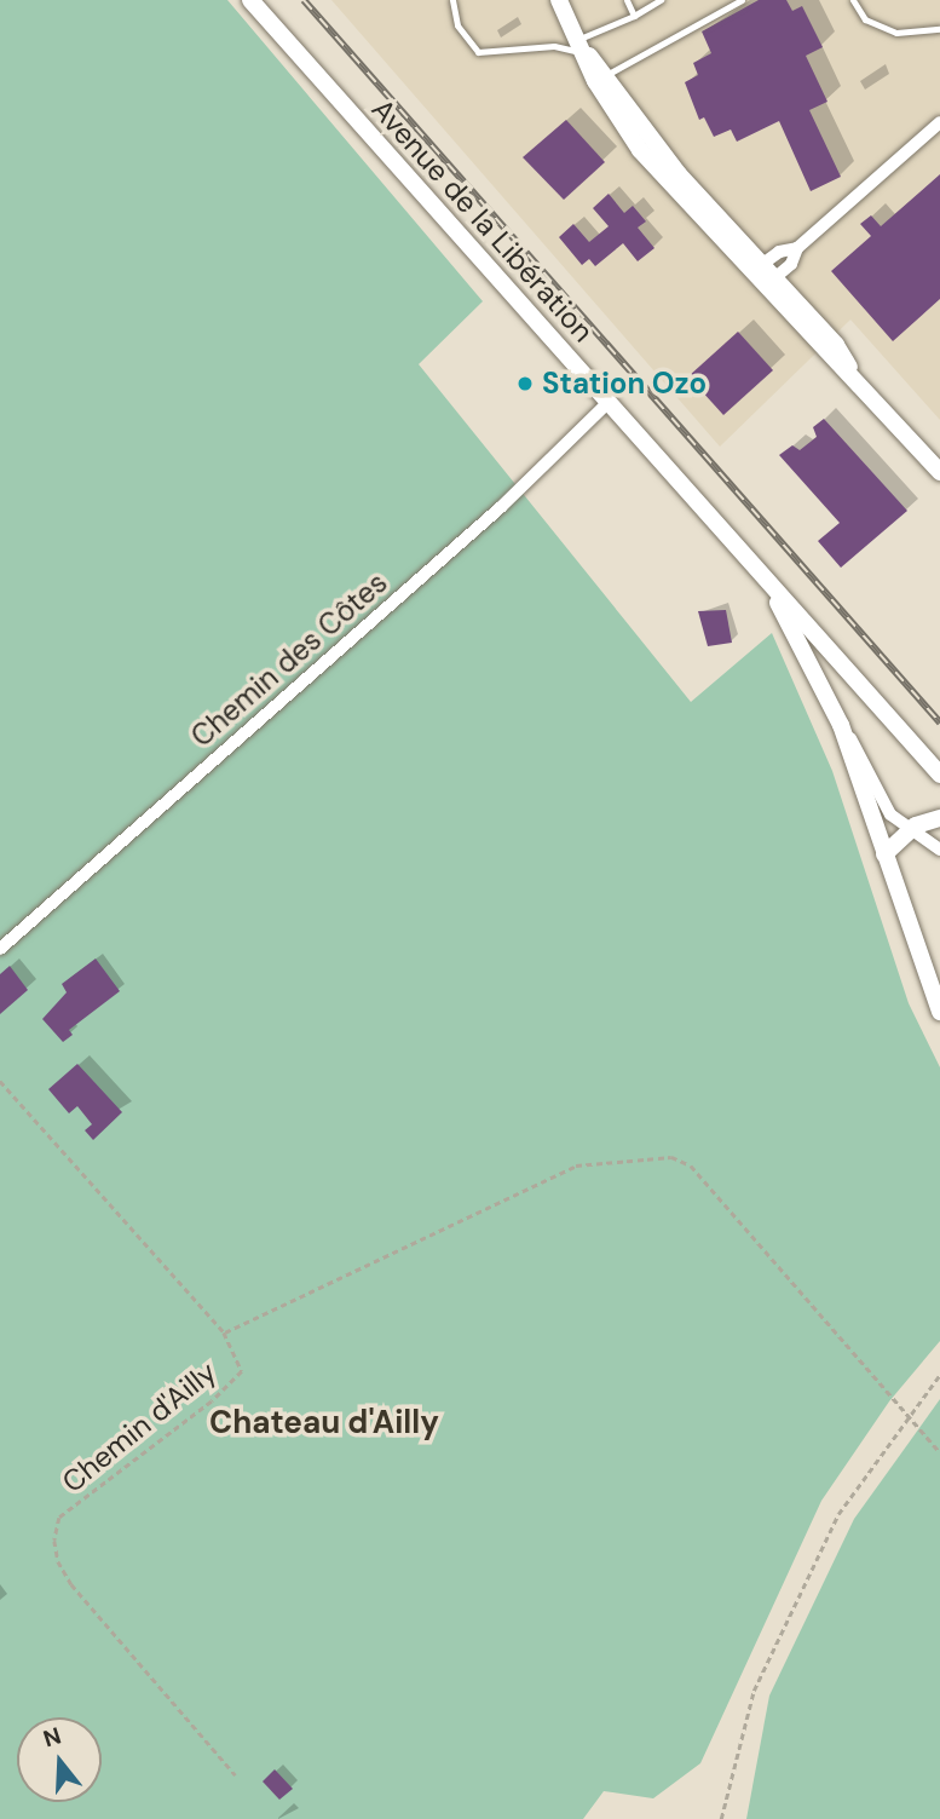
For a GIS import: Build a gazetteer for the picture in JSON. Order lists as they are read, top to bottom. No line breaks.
{"streets":{"street":["Avenue de la Libération","Chemin des Côtes"],"path":["Chemin d'Ailly"]},"crossings":[["Avenue de la Libération","Chemin des Côtes"]],"districts":["Chateau d'Ailly"],"places":["Station Ozo"],"north":"top"}
